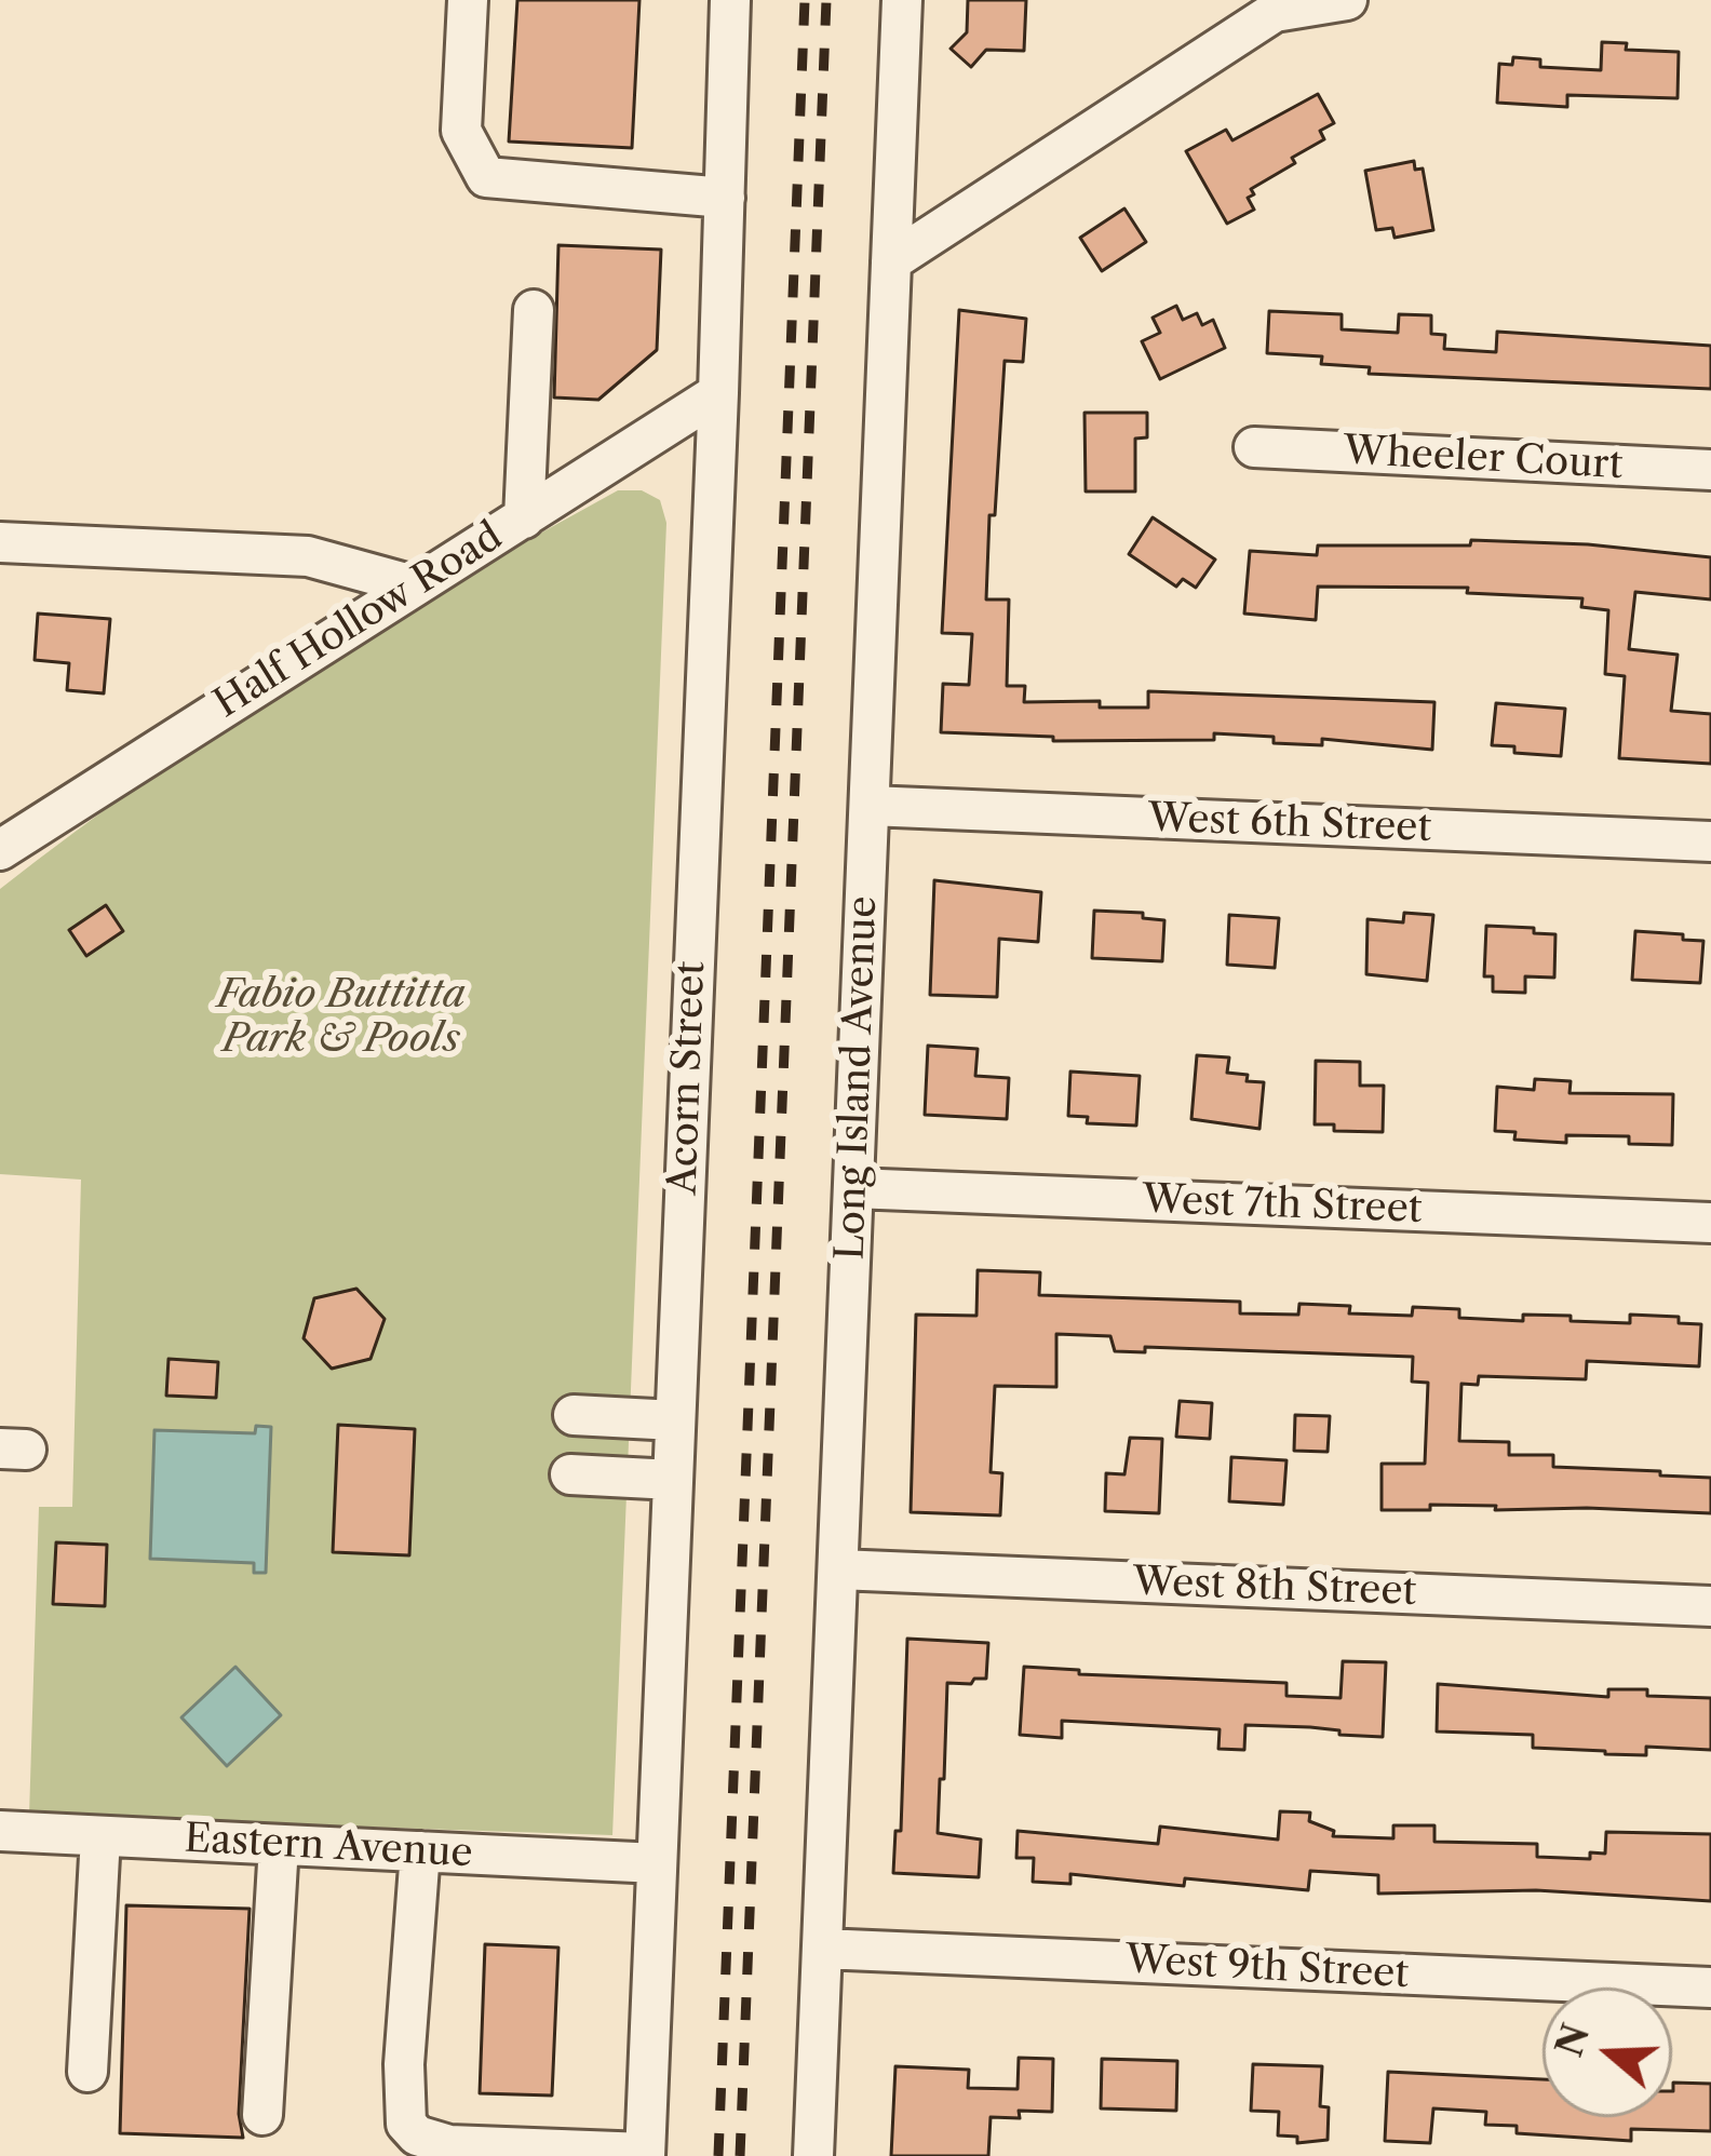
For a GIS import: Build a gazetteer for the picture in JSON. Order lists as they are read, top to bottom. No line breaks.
{"streets":{"street":["Wheeler Court","Half Hollow Road","West 6th Street","Acorn Street","Long Island Avenue","West 7th Street","West 8th Street","Eastern Avenue","West 9th Street"]},"crossings":[["Half Hollow Road","Acorn Street"],["West 6th Street","Long Island Avenue"],["Acorn Street","Eastern Avenue"],["Long Island Avenue","West 7th Street"],["Long Island Avenue","West 8th Street"],["Long Island Avenue","West 9th Street"]],"parks":["Fabio Buttitta Park & Pools"],"north":"left"}
